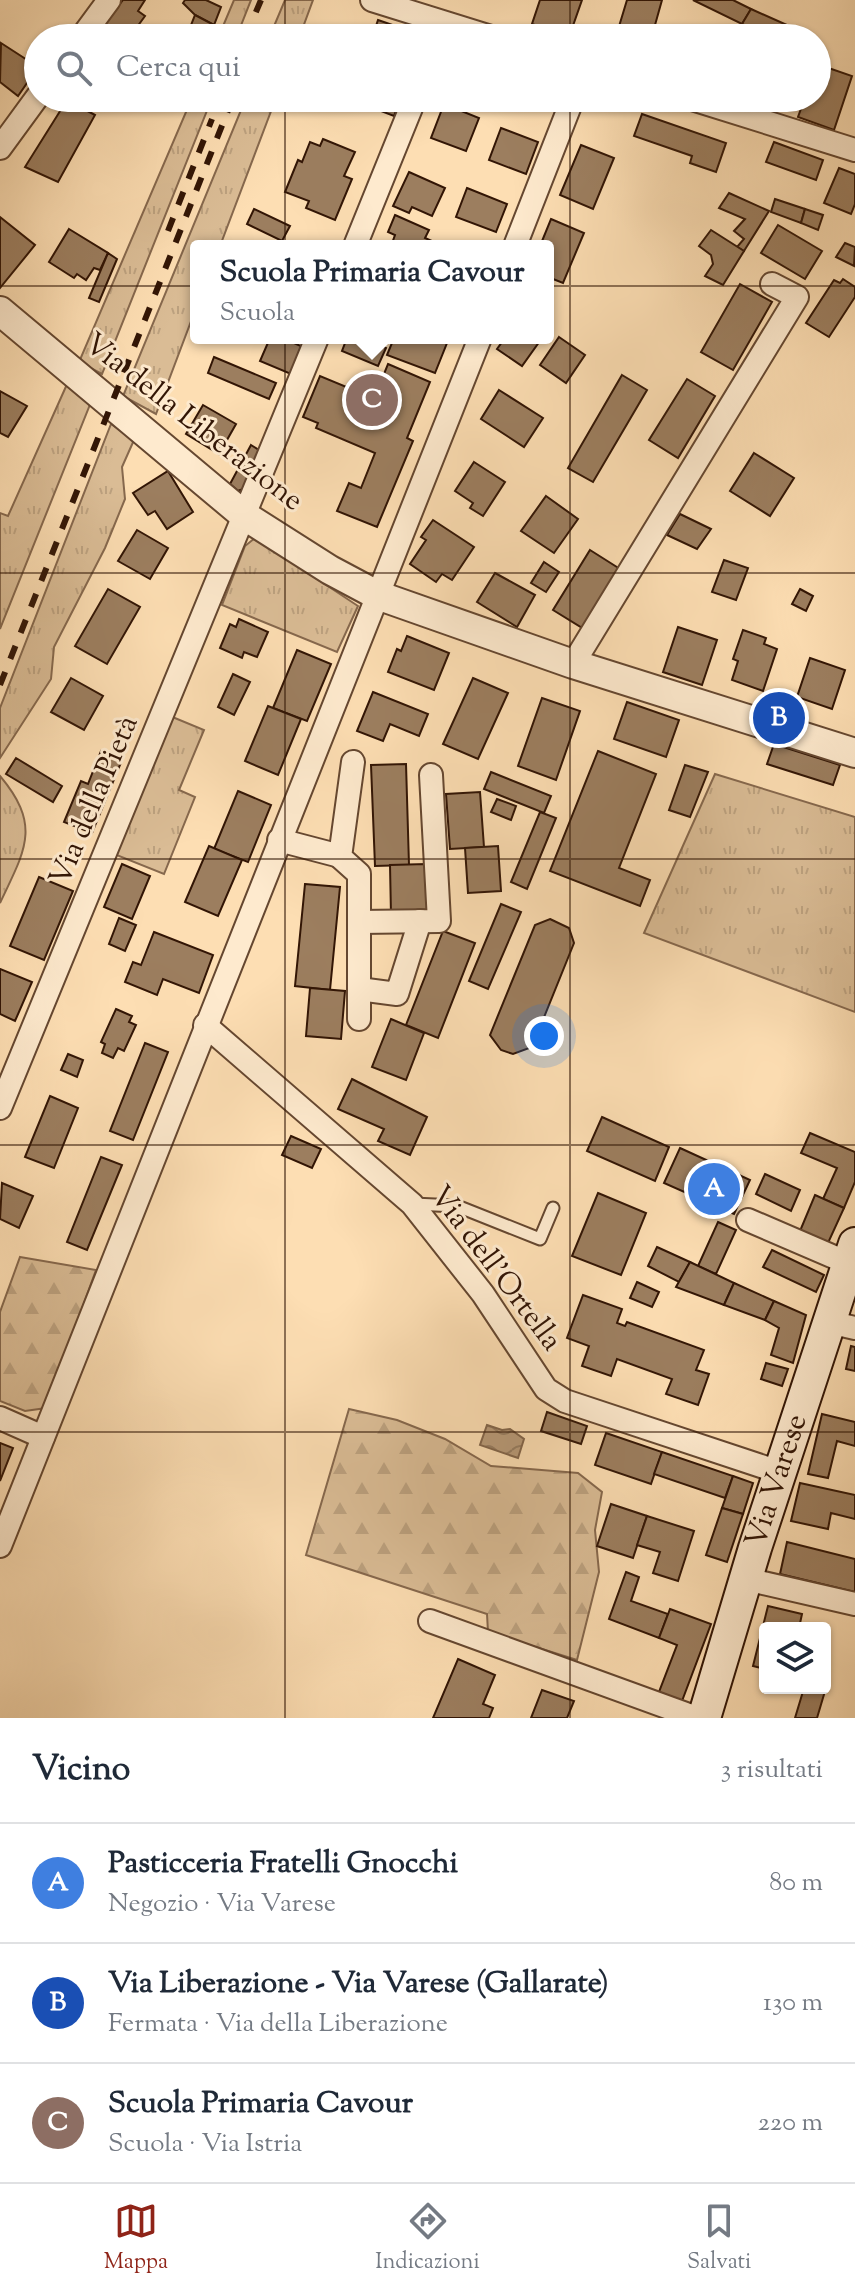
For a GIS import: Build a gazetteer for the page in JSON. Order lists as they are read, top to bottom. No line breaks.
{"streets":{"main road":["Via Varese"],"street":["Via della Liberazione","Via della Pietà","Via dell'Ortella"]},"crossings":[["Via della Liberazione","Via della Pietà"],["Via dell'Ortella","Via Varese"]],"page":{"search":"Cerca qui","popup":["Scuola Primaria Cavour","Scuola"],"pins":["C","B","A"],"heading":["Vicino","3 risultati"],"list":[{"mark":"A","name":"Pasticceria Fratelli Gnocchi","note":"Negozio · Via Varese","value":"80 m"},{"mark":"B","name":"Via Liberazione - Via Varese (Gallarate)","note":"Fermata · Via della Liberazione","value":"130 m"},{"mark":"C","name":"Scuola Primaria Cavour","note":"Scuola · Via Istria","value":"220 m"}],"nav":["Mappa","Indicazioni","Salvati"]}}
